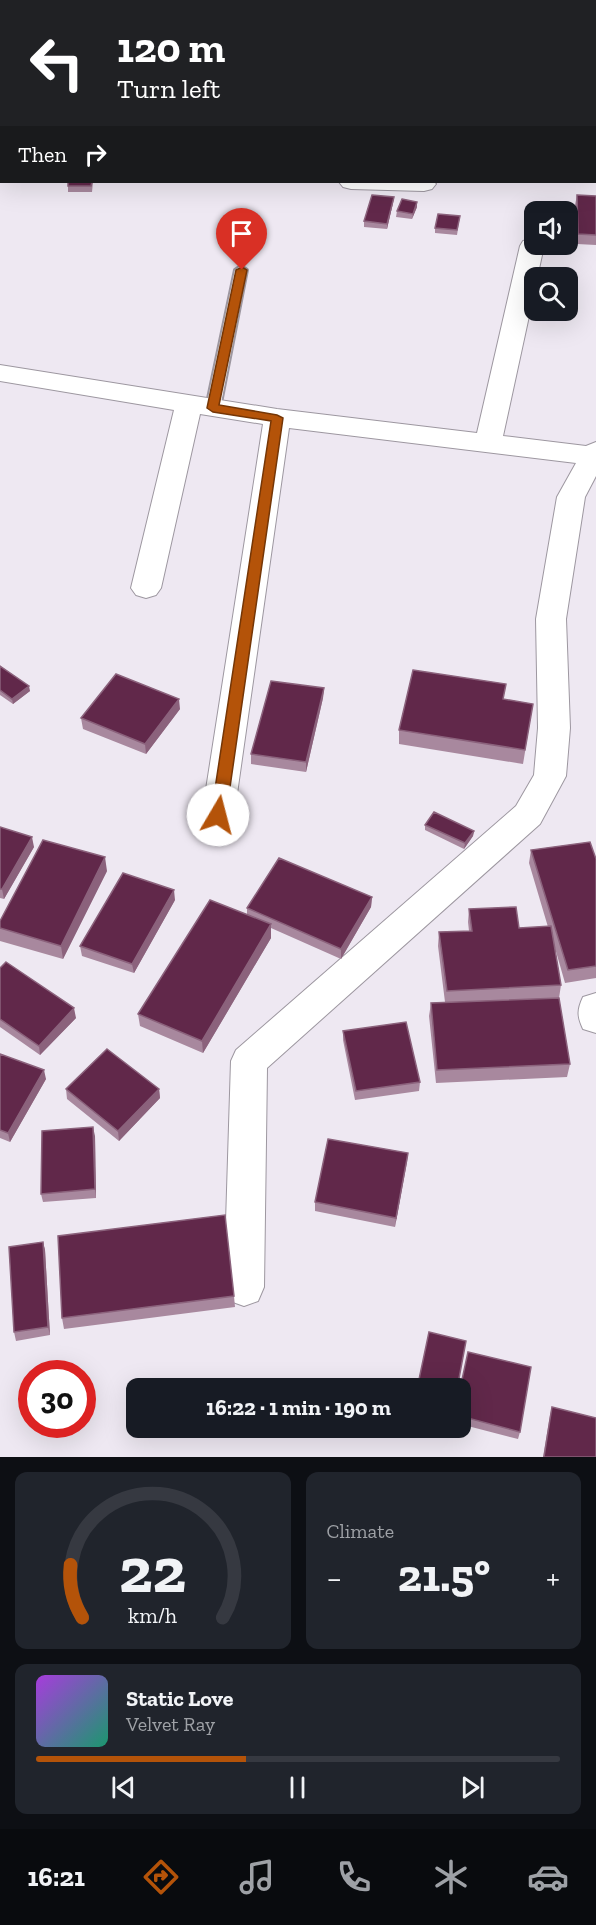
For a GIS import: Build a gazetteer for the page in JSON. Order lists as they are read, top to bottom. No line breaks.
{"page":{"turn":["120 m","Turn left"],"then":"Then","limit":"30","trip":"16:22 · 1 min · 190 m","tile":"Climate","heat":["−","21.5°","+"],"song":["Static Love","Velvet Ray"],"tabs":"16:21","gauge":["22","km/h"]}}
